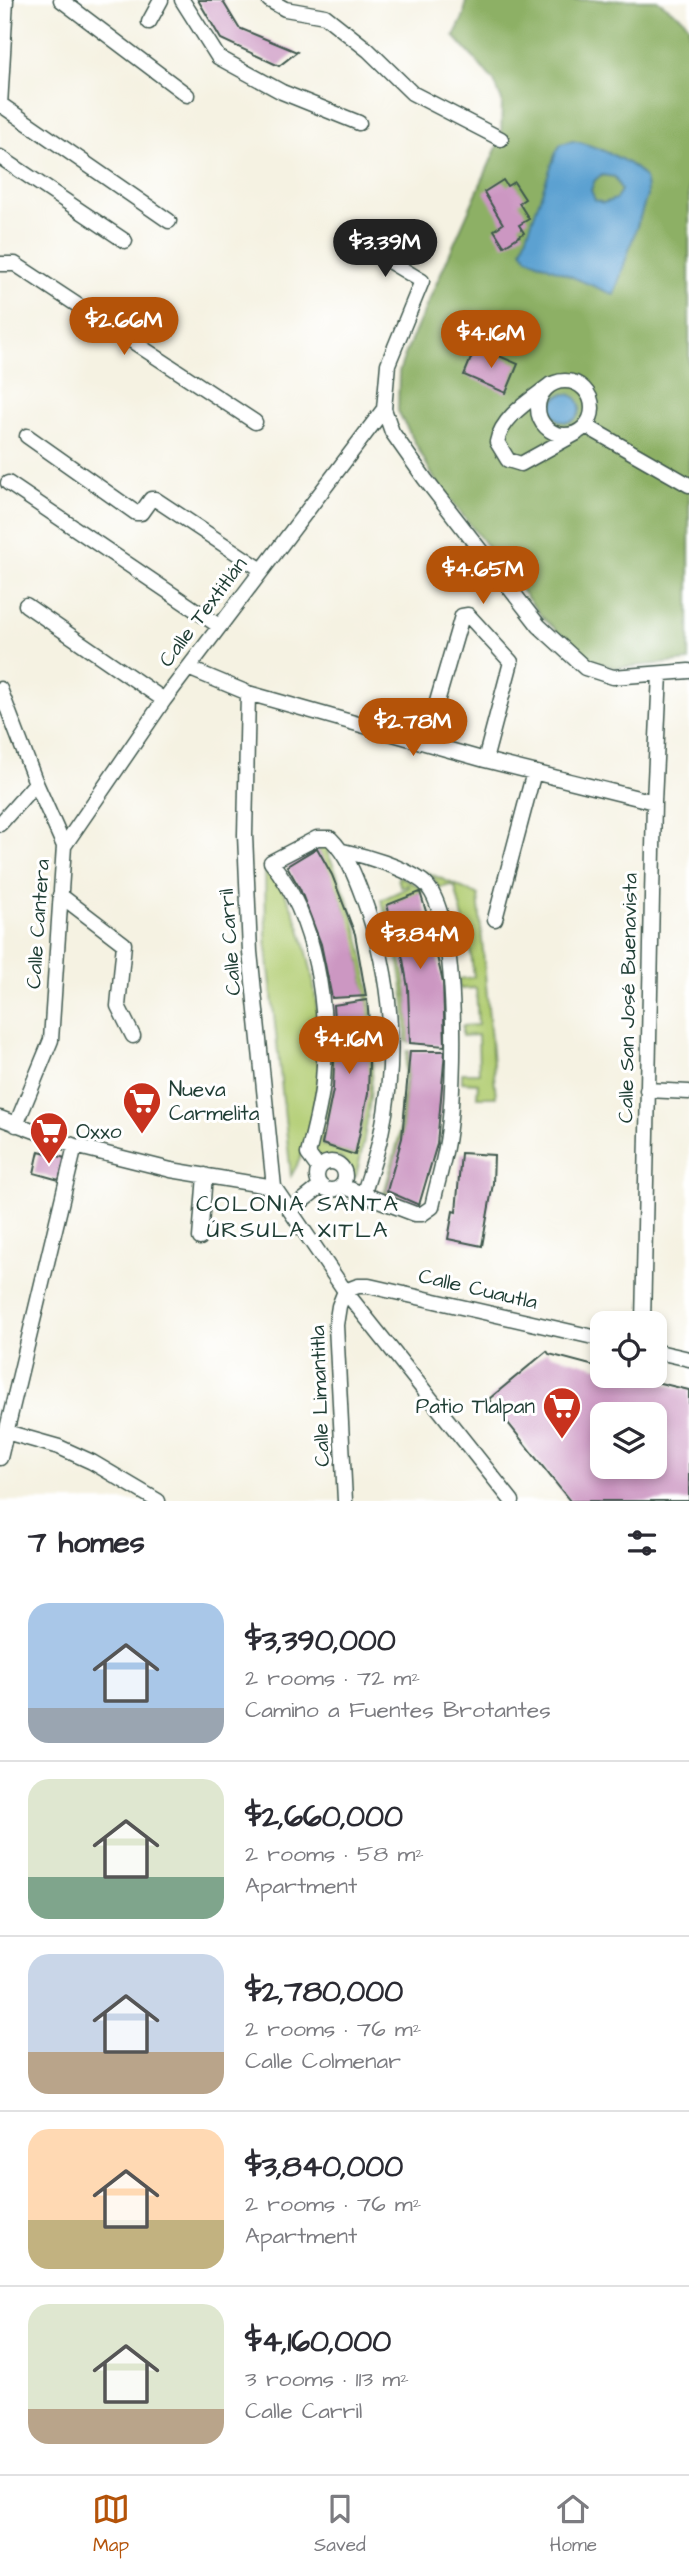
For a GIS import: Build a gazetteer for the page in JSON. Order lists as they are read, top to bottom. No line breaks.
{"streets":{"street":["Calle Textitlán","Calle Cantera","Calle Carril","Calle San José Buenavista","Calle Cuautla","Calle Limantitla"]},"crossings":[["Calle Textitlán","Calle Cantera"],["Calle Cuautla","Calle Limantitla"]],"districts":["COLONIA SANTA ÚRSULA XITLA"],"places":{"supermarket":["Nueva Carmelita","Oxxo","Patio Tlalpan"]},"page":{"price":["$3.39M","$2.66M","$4.16M","$4.65M","$2.78M","$3.84M","$4.16M"],"heading":"7 homes","list":[{"name":"$3,390,000","note":"2 rooms · 72 m² · Camino a Fuentes Brotantes"},{"name":"$2,660,000","note":"2 rooms · 58 m² · Apartment"},{"name":"$2,780,000","note":"2 rooms · 76 m² · Calle Colmenar"},{"name":"$3,840,000","note":"2 rooms · 76 m² · Apartment"},{"name":"$4,160,000","note":"3 rooms · 113 m² · Calle Carril"}],"tabs":["Map","Saved","Home"]}}
